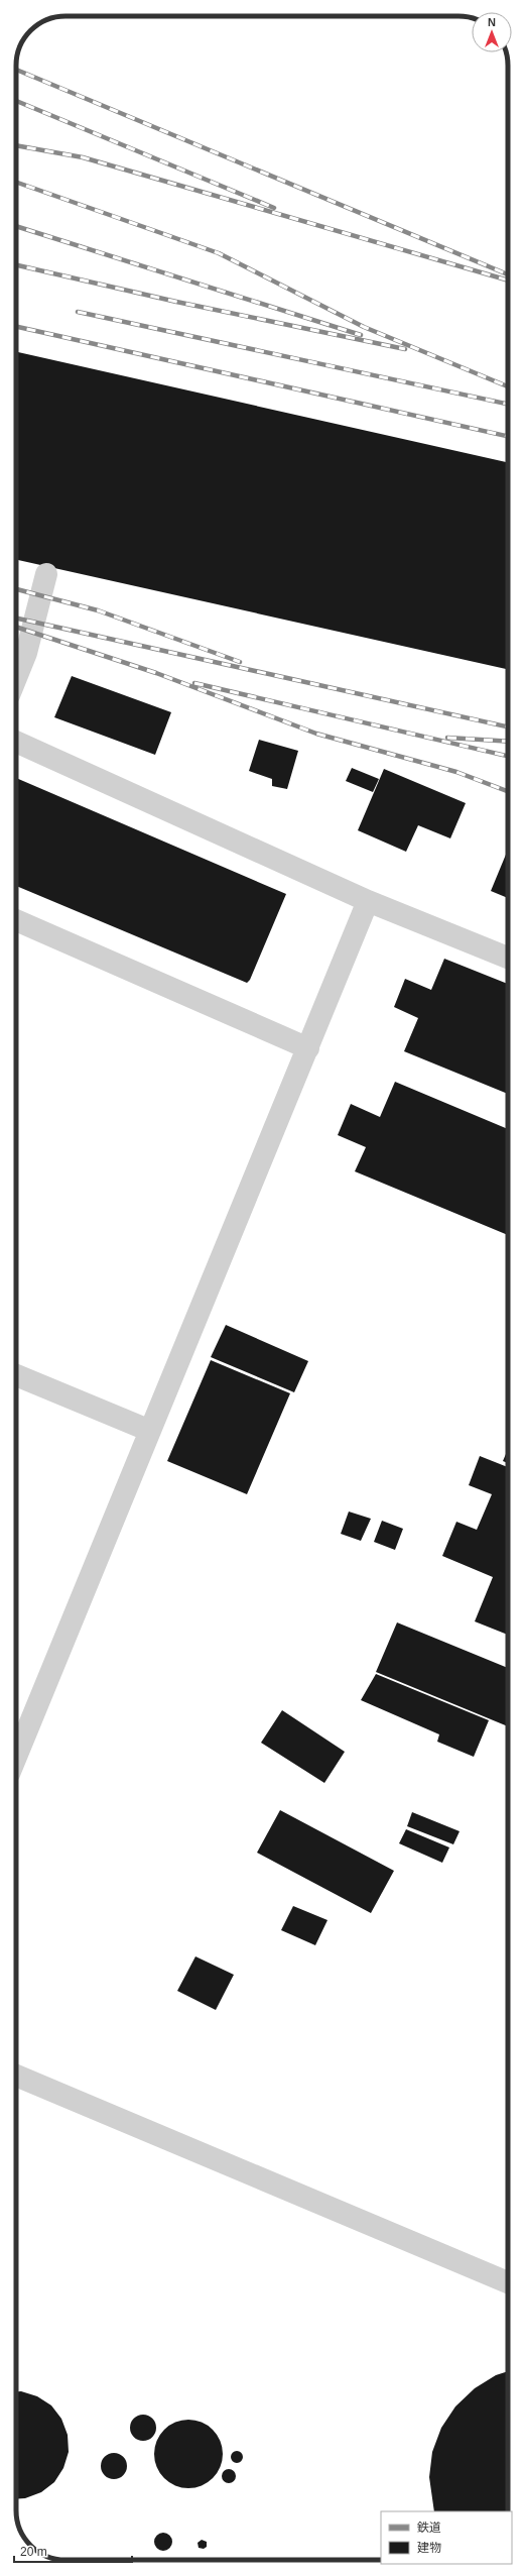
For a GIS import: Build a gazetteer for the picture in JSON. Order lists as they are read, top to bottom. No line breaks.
{"legend":["鉄道","建物"],"scale_bar":"20 m","north":"top"}
